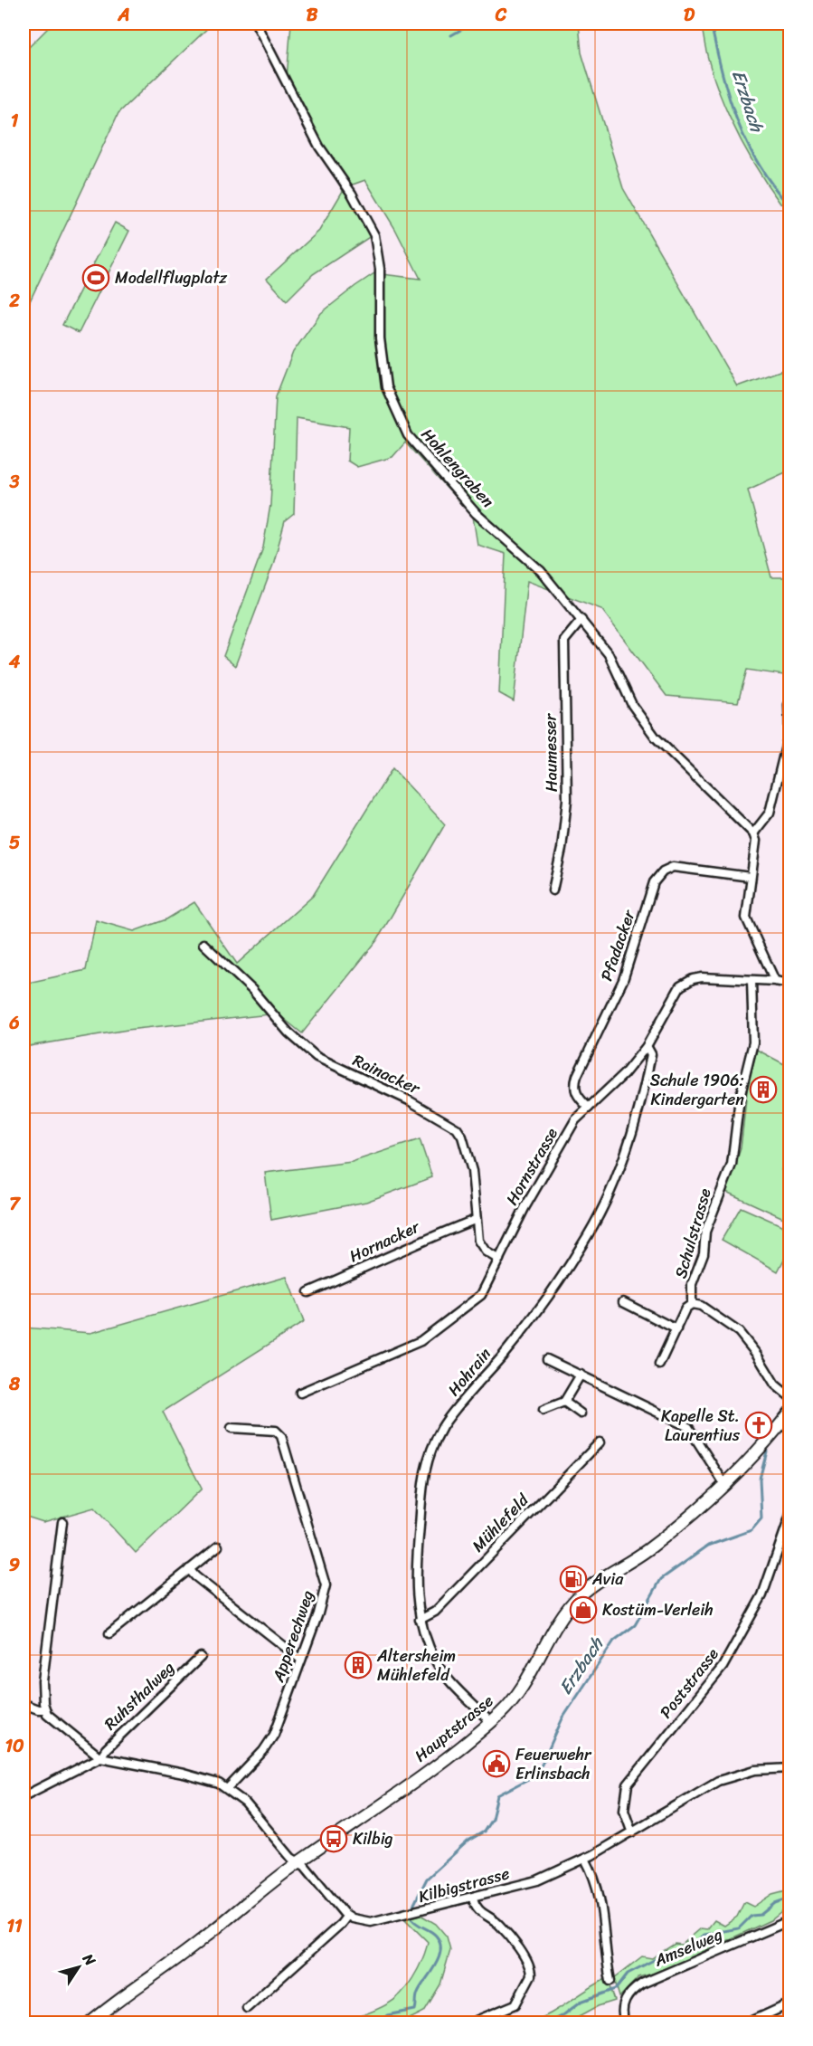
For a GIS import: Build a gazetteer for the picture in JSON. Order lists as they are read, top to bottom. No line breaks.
{"streets":{"main road":["Hauptstrasse"],"street":["Hohlengraben","Haumesser","Pfadacker","Rainacker","Hornstrasse","Schulstrasse","Hornacker","Hohrain","Mühlefeld","Apperechweg","Poststrasse","Ruhsthalweg","Kilbigstrasse","Amselweg"]},"crossings":[["Hohlengraben","Haumesser"],["Pfadacker","Hornstrasse"],["Rainacker","Hornstrasse"],["Rainacker","Hornacker"],["Hornstrasse","Schulstrasse"],["Hornstrasse","Hohrain"],["Hohrain","Mühlefeld"],["Hohrain","Hauptstrasse"],["Poststrasse","Kilbigstrasse"]],"water":["Erzbach"],"places":{"sports":["Modellflugplatz"],"building":["Schule 1906: Kindergarten","Altersheim Mühlefeld"],"church":["Kapelle St. Laurentius"],"fuel station":["Avia"],"shop":["Kostüm-Verleih"],"public building":["Feuerwehr Erlinsbach"],"bus stop":["Kilbig"]},"north":"top right","grid":{"columns":["A","B","C","D"],"rows":["1","2","3","4","5","6","7","8","9","10","11"]}}
